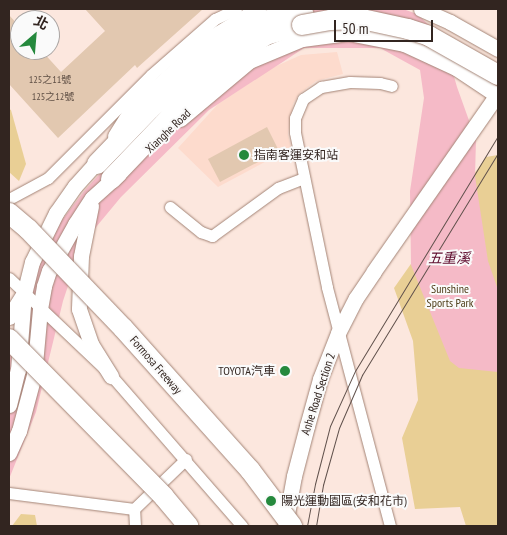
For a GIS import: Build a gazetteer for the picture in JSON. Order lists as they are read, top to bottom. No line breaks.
{"streets":{"highway":["Formosa Freeway"],"main road":["Xianghe Road","Anhe Road Section 2"]},"crossings":[["Xianghe Road","Anhe Road Section 2"]],"water":["五重溪"],"parks":["Sunshine Sports Park"],"places":["指南客運安和站","TOYOTA汽車","陽光運動園區(安和花市)"],"house_numbers":["125之11號","125之12號"],"scale_bar":"50 m","north":"top right"}
